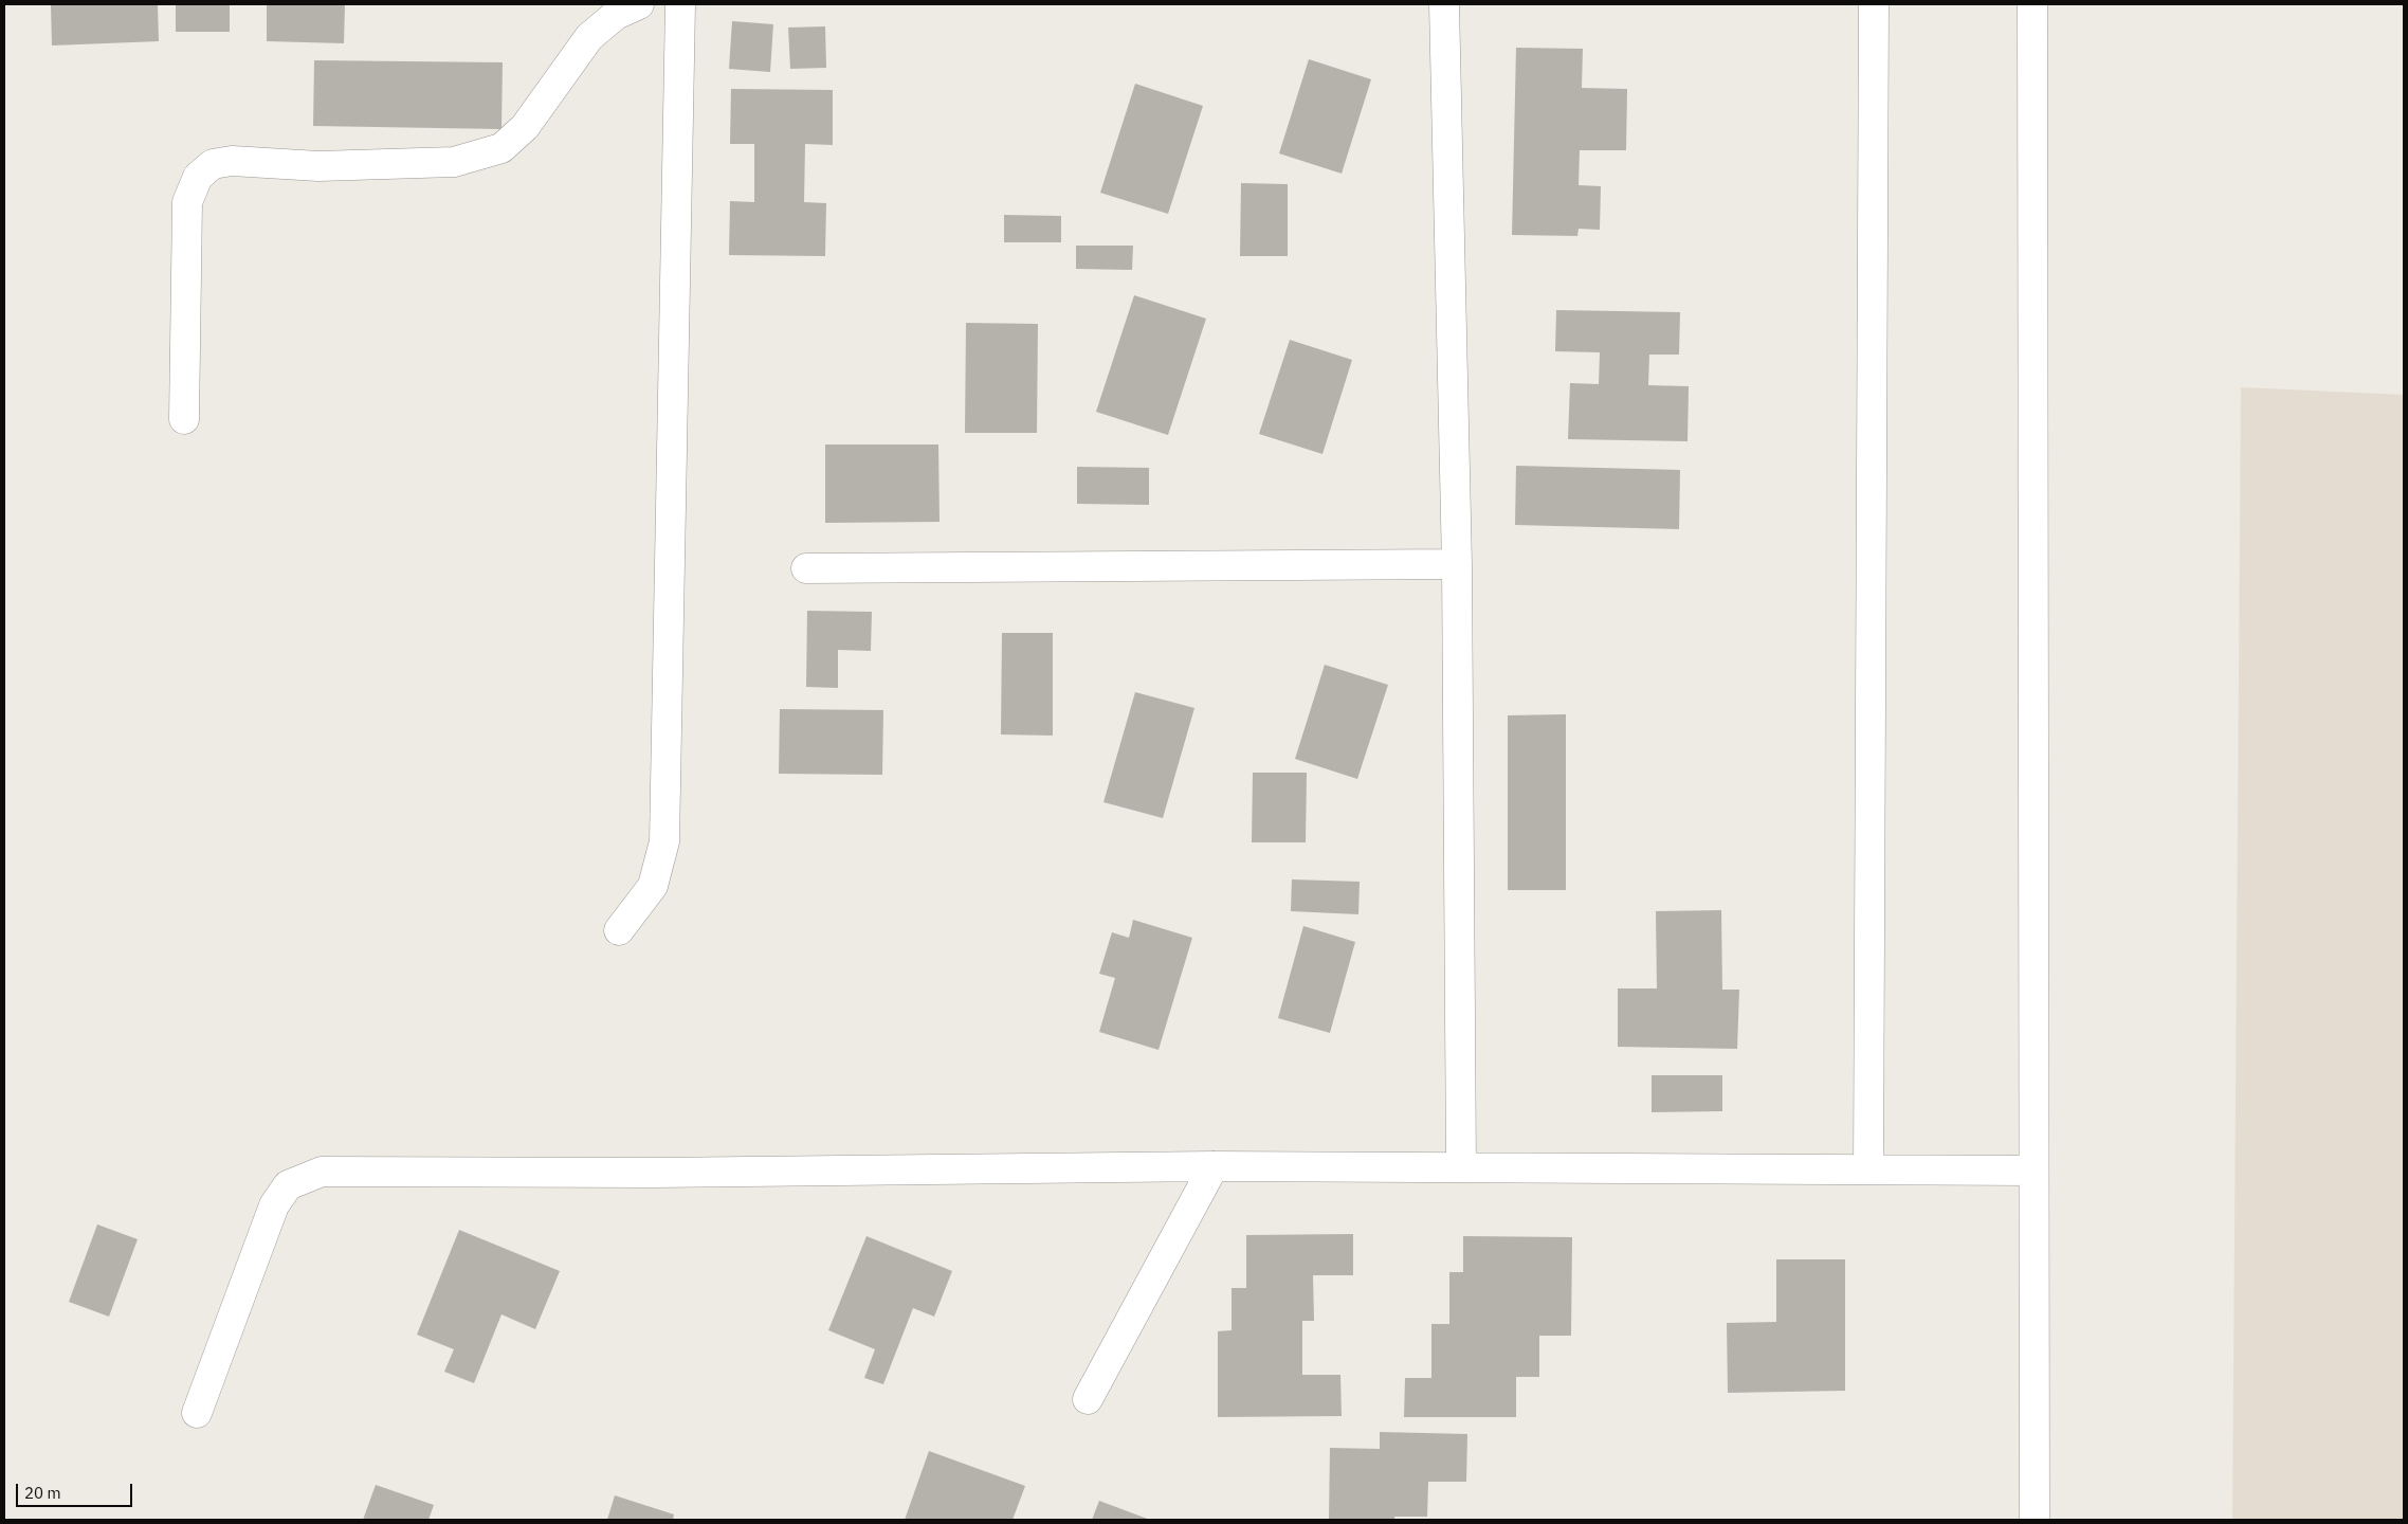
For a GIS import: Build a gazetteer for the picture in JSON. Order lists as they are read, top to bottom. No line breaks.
{"scale_bar":"20 m"}
